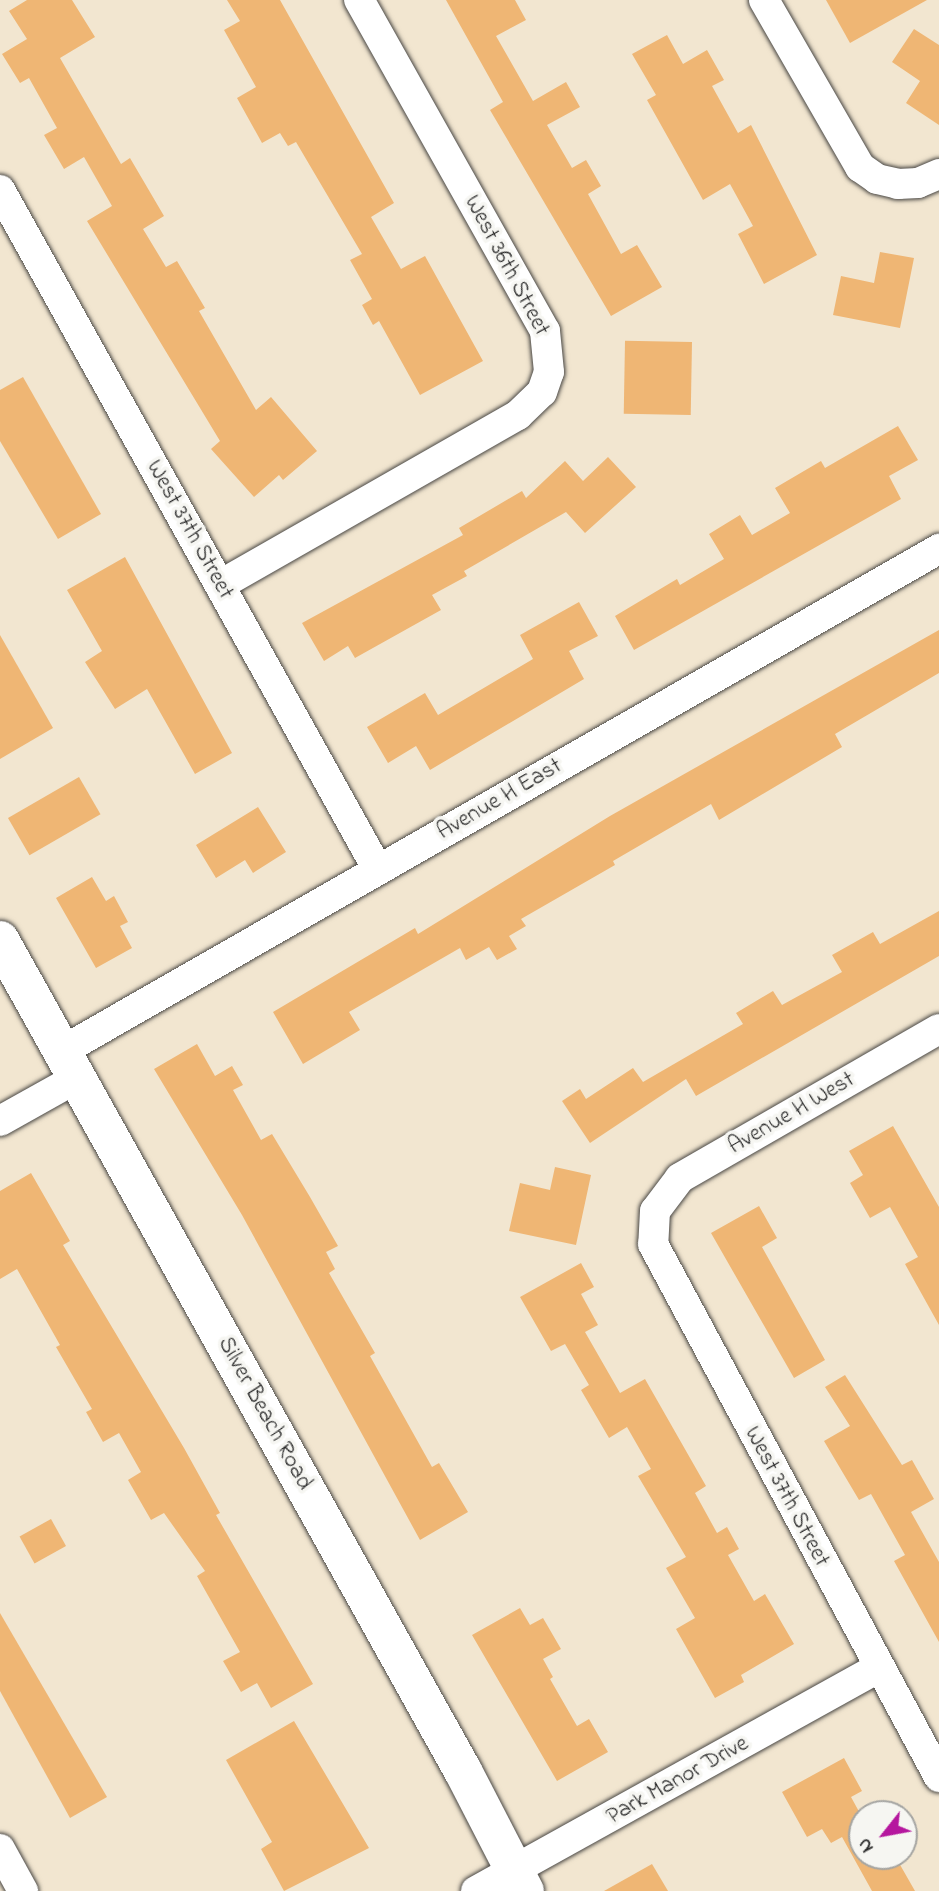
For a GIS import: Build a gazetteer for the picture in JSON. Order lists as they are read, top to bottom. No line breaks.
{"streets":{"street":["West 36th Street","West 37th Street","Avenue H East","Avenue H West","Silver Beach Road","Park Manor Drive"]},"crossings":[["West 36th Street","West 37th Street"],["West 37th Street","Avenue H East"],["West 37th Street","Avenue H West"],["West 37th Street","Park Manor Drive"],["Avenue H East","Silver Beach Road"],["Silver Beach Road","Park Manor Drive"]],"north":"bottom left"}
